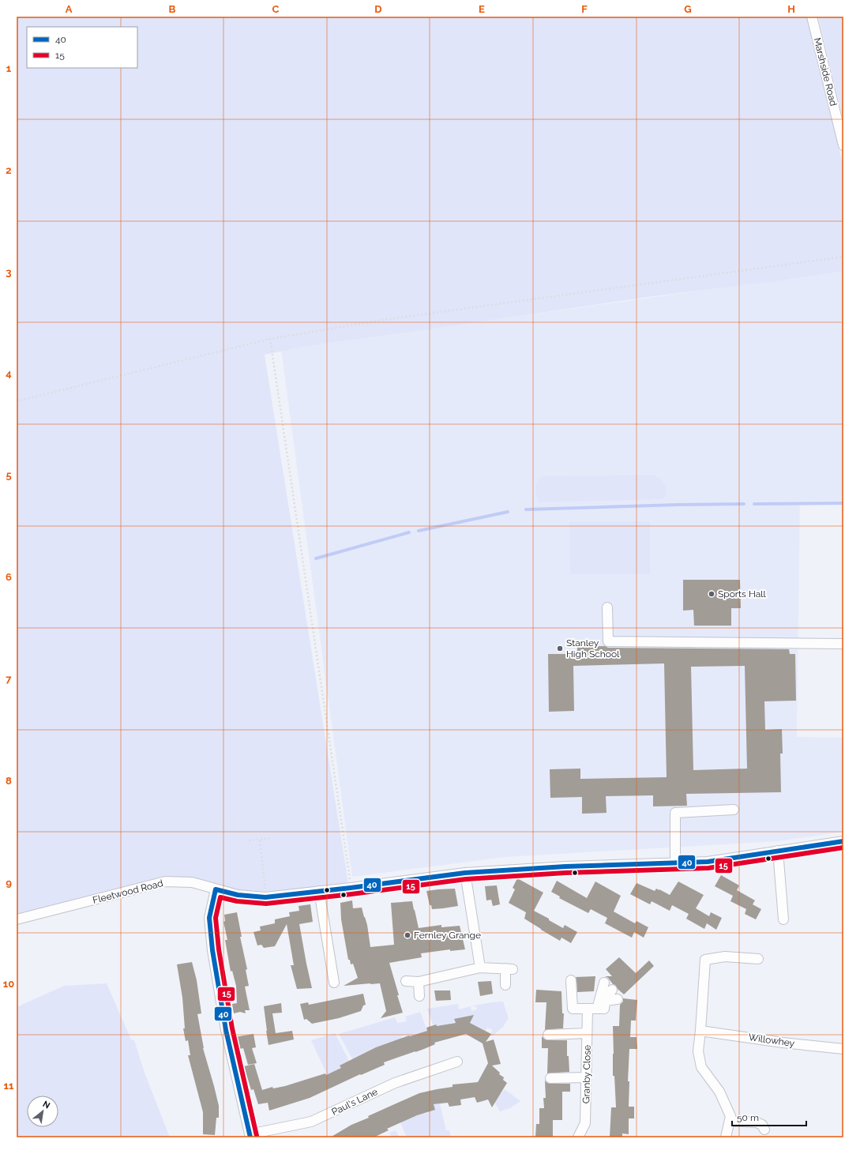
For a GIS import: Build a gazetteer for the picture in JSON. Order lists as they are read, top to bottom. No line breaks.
{"streets":{"street":["Marshside Road","Fleetwood Road","Willowhey","Granby Close","Paul's Lane"]},"places":["Sports Hall","Stanley High School","Fernley Grange"],"lines":["transit line 40","transit line 15"],"legend":["40","15"],"scale_bar":"50 m","north":"top right","grid":{"columns":["A","B","C","D","E","F","G","H"],"rows":["1","2","3","4","5","6","7","8","9","10","11"]}}
